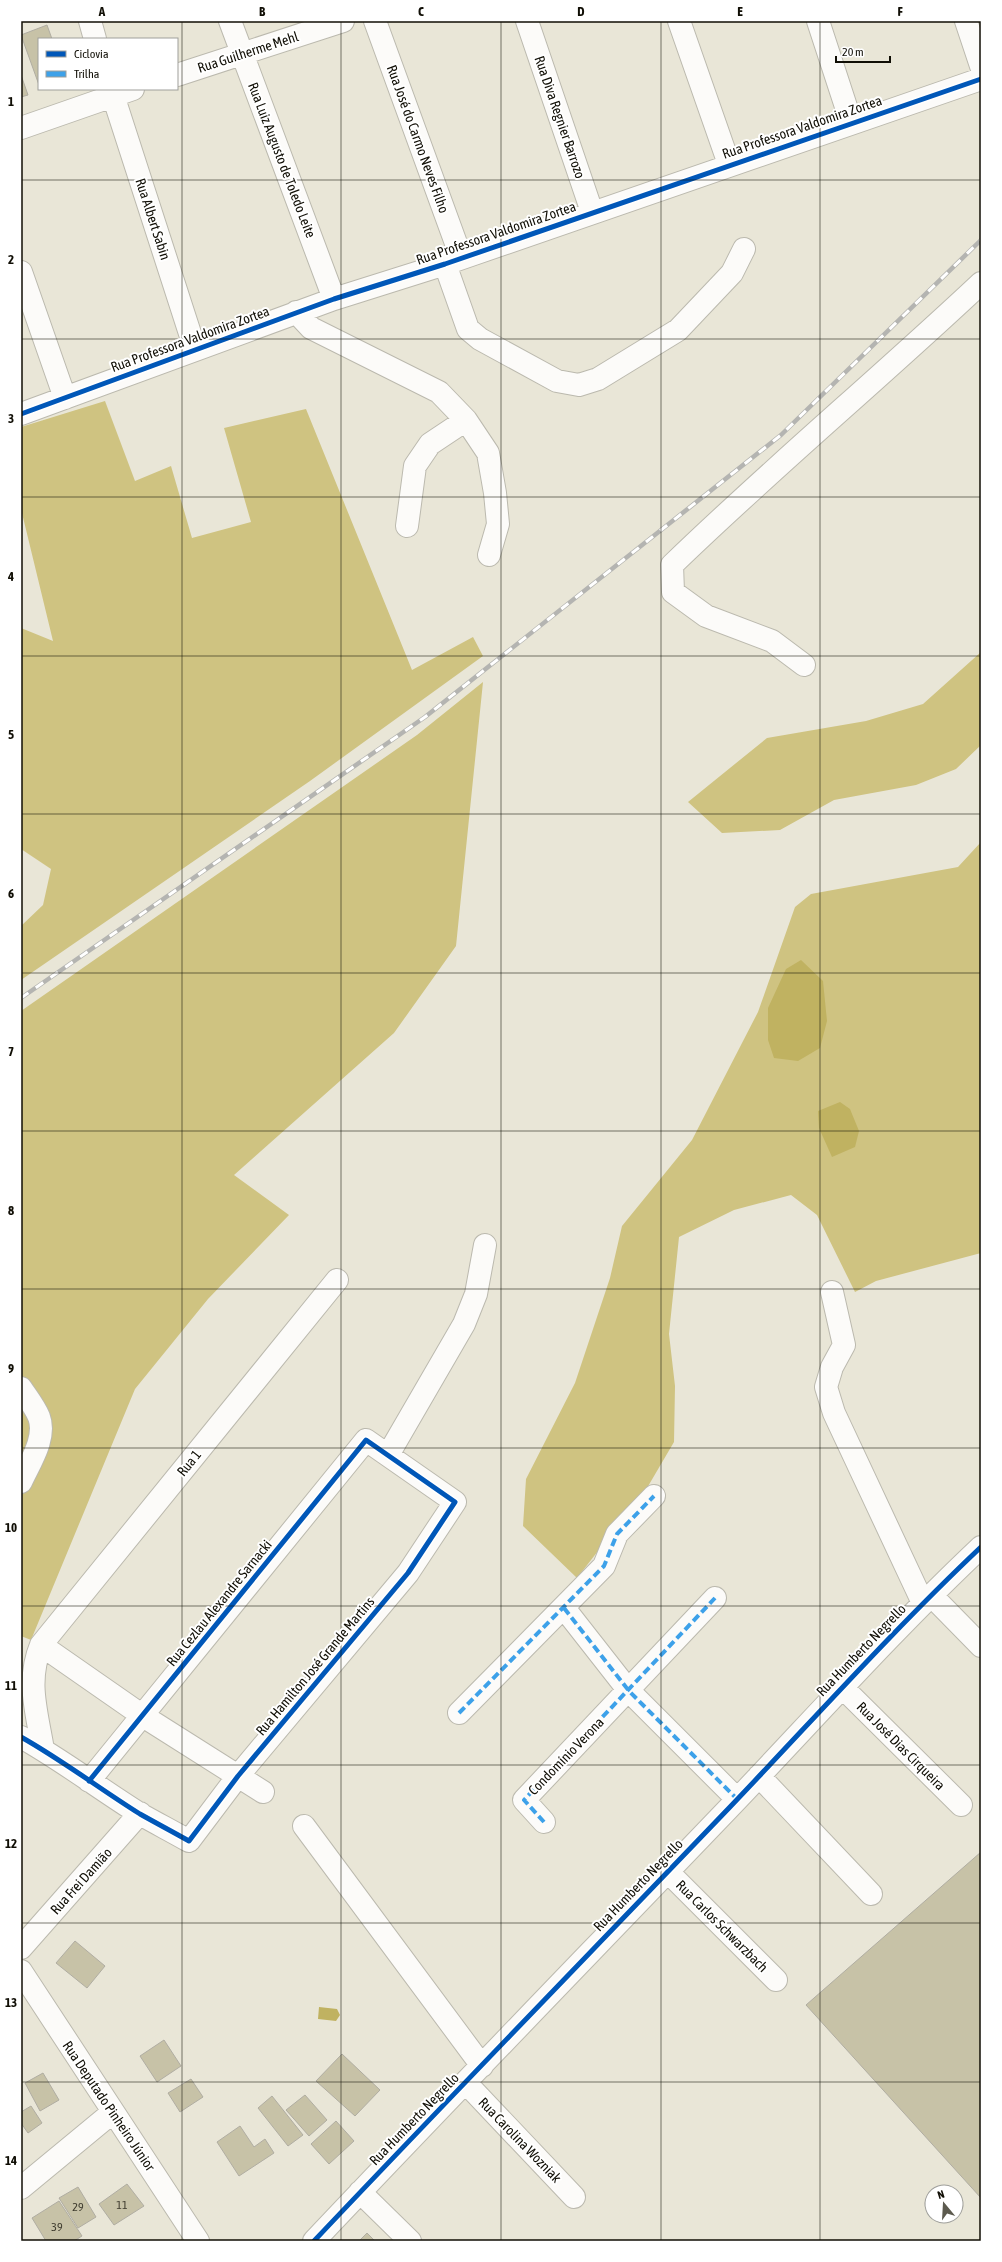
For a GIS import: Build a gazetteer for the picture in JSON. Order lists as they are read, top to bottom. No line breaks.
{"streets":{"street":["Rua Guilherme Mehl","Rua Diva Regnier Barrozo","Rua Professora Valdomira Zortea","Rua José do Carmo Neves Filho","Rua Luiz Augusto de Toledo Leite","Rua Albert Sabin","Rua 1","Rua Cezlau Alexandre Sarnacki","Rua Humberto Negrello","Rua Hamilton José Grande Martins","Rua José Dias Cirqueira","Condomínio Verona","Rua Frei Damião","Rua Carlos Schwarzbach","Rua Deputado Pinheiro Júnior","Rua Carolina Wozniak"]},"crossings":[["Rua Guilherme Mehl","Rua Luiz Augusto de Toledo Leite"],["Rua Diva Regnier Barrozo","Rua Professora Valdomira Zortea"],["Rua Professora Valdomira Zortea","Rua José do Carmo Neves Filho"],["Rua Professora Valdomira Zortea","Rua Luiz Augusto de Toledo Leite"],["Rua Professora Valdomira Zortea","Rua Albert Sabin"],["Rua Cezlau Alexandre Sarnacki","Rua Hamilton José Grande Martins"],["Rua Humberto Negrello","Rua José Dias Cirqueira"],["Rua Humberto Negrello","Rua Carlos Schwarzbach"],["Rua Humberto Negrello","Rua Carolina Wozniak"],["Rua Hamilton José Grande Martins","Rua Frei Damião"]],"house_numbers":["11","29","39"],"legend":["Ciclovia","Trilha"],"scale_bar":"20 m","north":"top","grid":{"columns":["A","B","C","D","E","F"],"rows":["1","2","3","4","5","6","7","8","9","10","11","12","13","14"]}}
